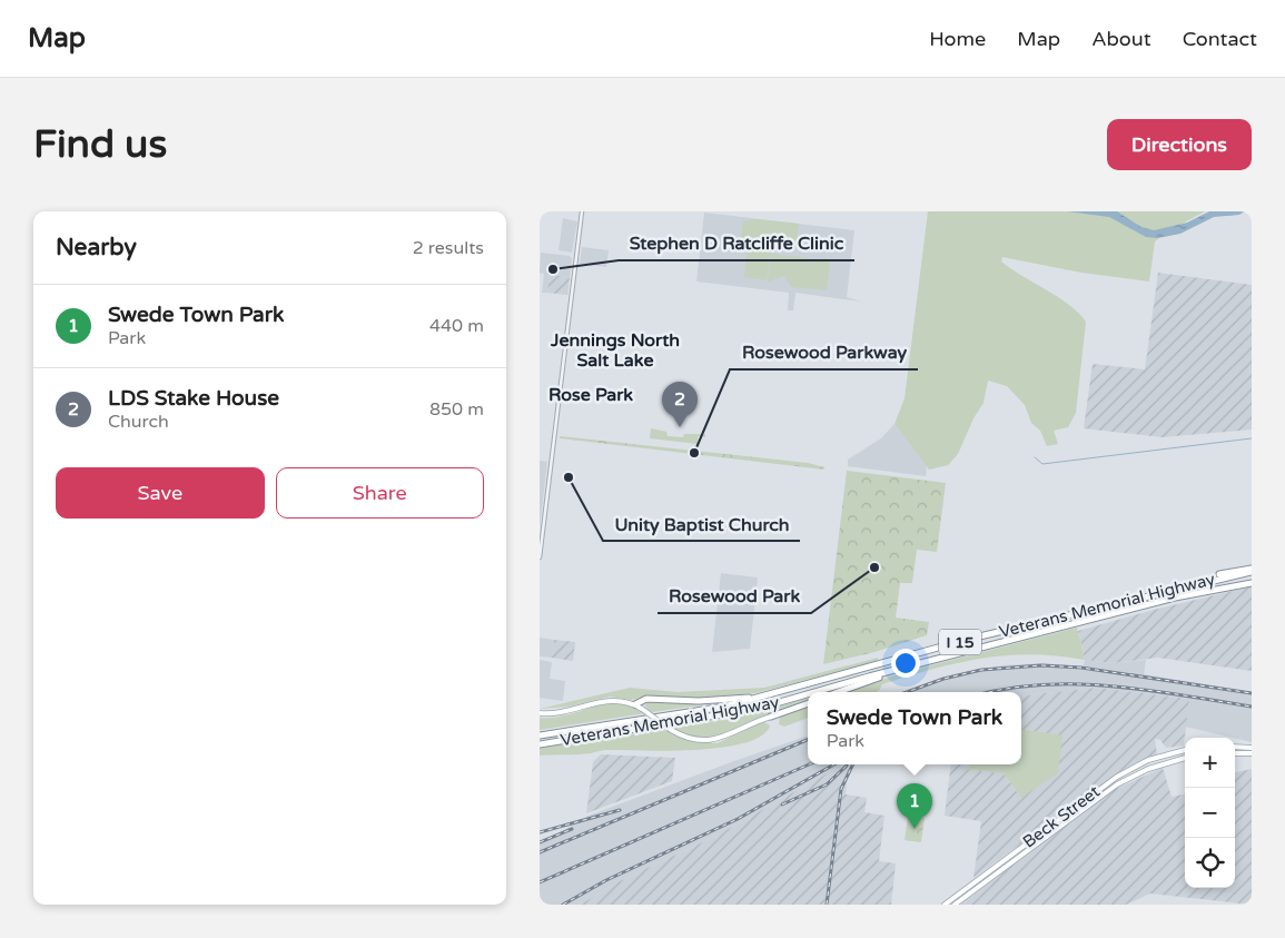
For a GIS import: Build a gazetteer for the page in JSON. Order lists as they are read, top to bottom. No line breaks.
{"streets":{"highway":["Veterans Memorial Highway","I 15"],"main road":["Beck Street"]},"districts":["Jennings North Salt Lake","Rose Park"],"places":["Stephen D Ratcliffe Clinic","Rosewood Parkway","Unity Baptist Church","Rosewood Park"],"page":{"header":"Map","nav":["Home","Map","About","Contact"],"buttons":["Directions",["Save","Share"]],"title":"Find us","heading":["Nearby","2 results"],"list":[{"mark":"1","name":"Swede Town Park","note":"Park","value":"440 m"},{"mark":"2","name":"LDS Stake House","note":"Church","value":"850 m"}],"pins":["2","1"],"popup":["Swede Town Park","Park"],"map_buttons":["+","−"]}}
